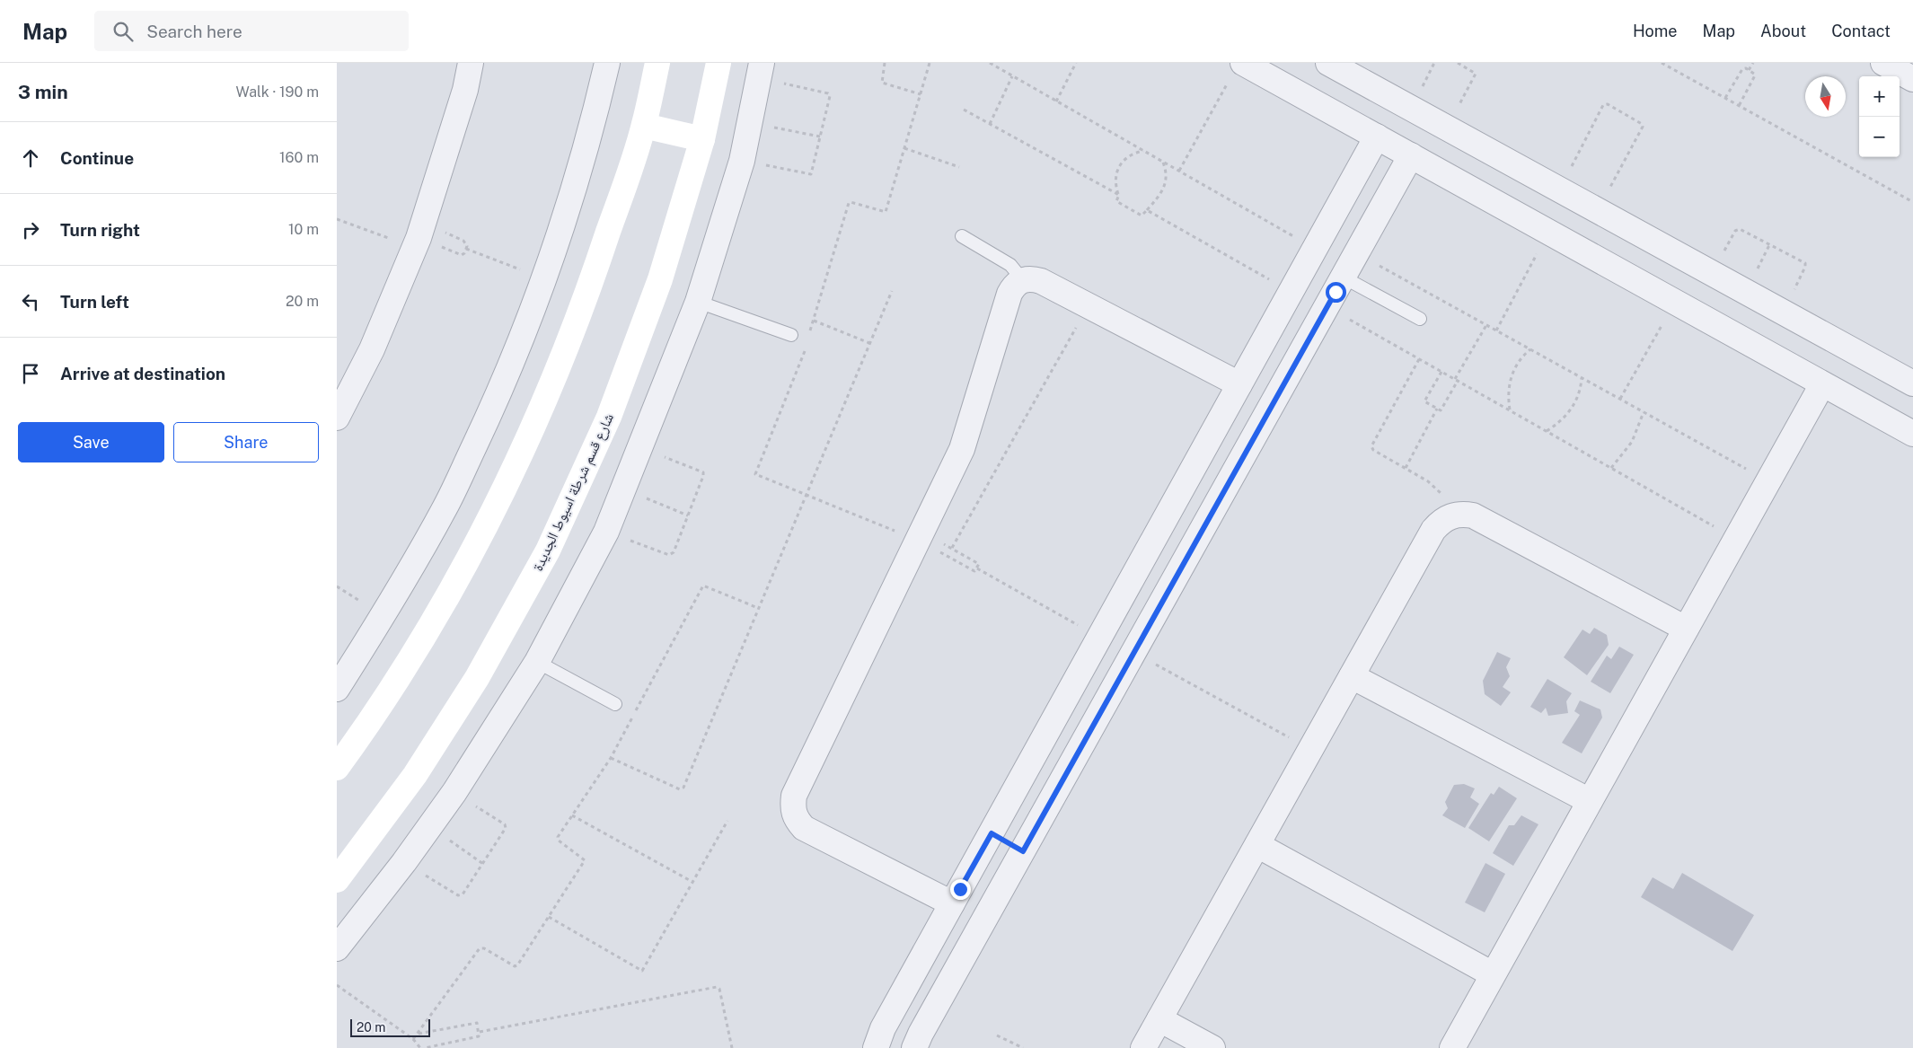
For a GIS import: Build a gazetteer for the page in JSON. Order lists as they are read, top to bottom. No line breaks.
{"streets":{"main road":["شارع قسم شرطة اسيوط الجديدة"]},"scale_bar":"20 m","north":"bottom","page":{"header":"Map","search":"Search here","nav":["Home","Map","About","Contact"],"heading":["3 min","Walk · 190 m"],"map_buttons":["+","−"],"list":[["Continue","160 m"],["Turn right","10 m"],["Turn left","20 m"],"Arrive at destination"],"buttons":["Save","Share"],"scale":"20 m"}}
